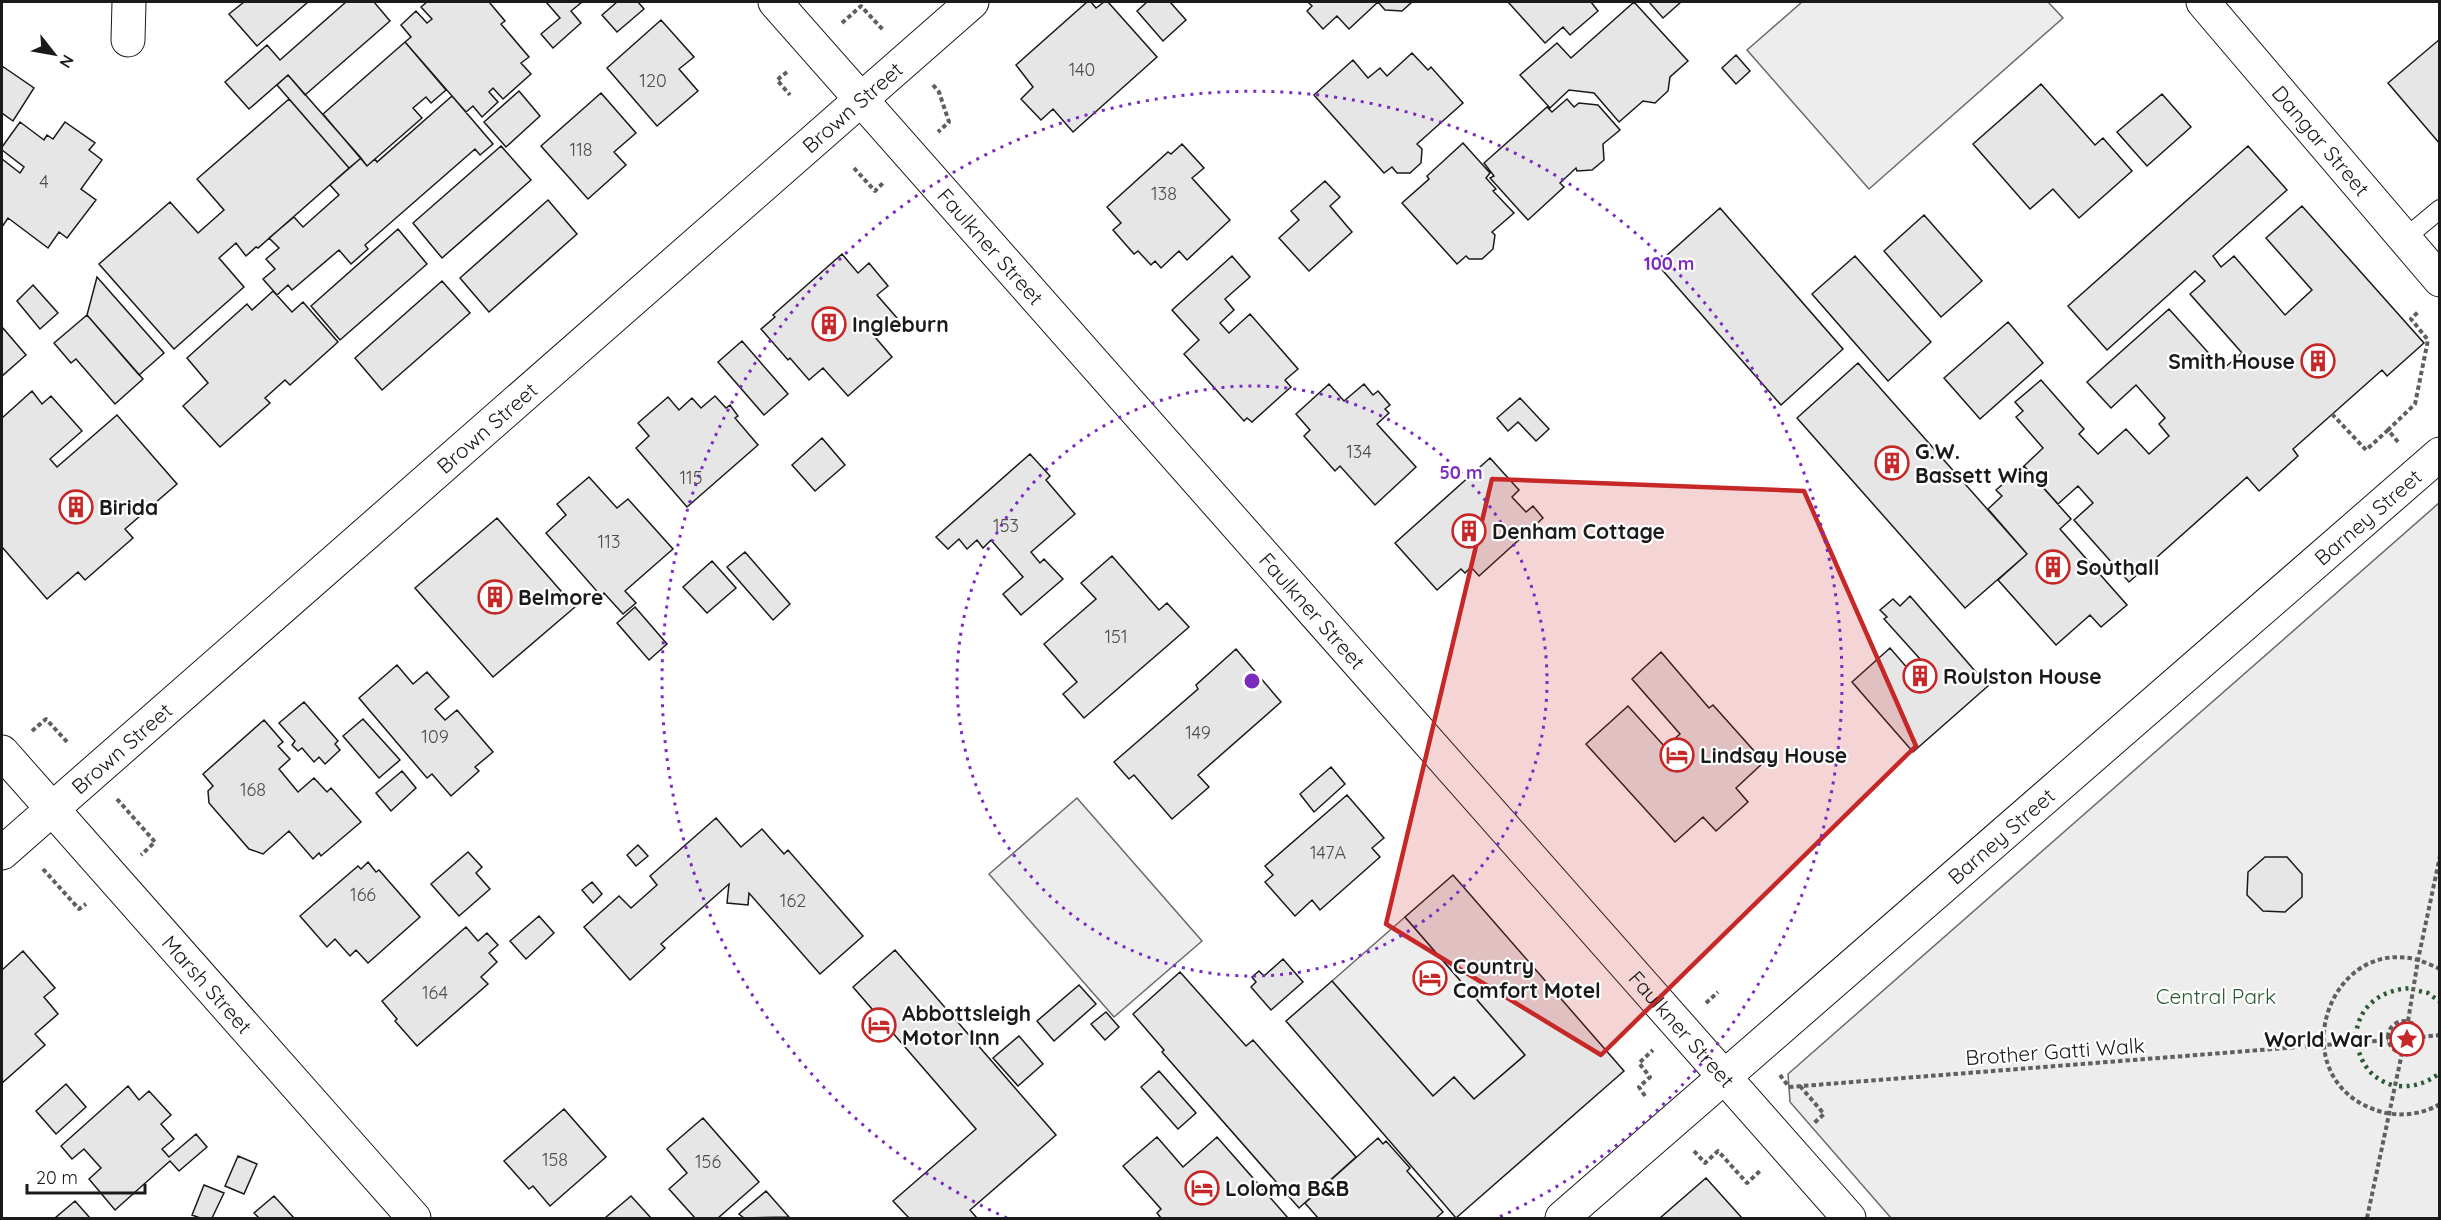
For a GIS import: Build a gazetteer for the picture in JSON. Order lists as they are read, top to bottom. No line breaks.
{"streets":{"street":["Brown Street","Dangar Street","Faulkner Street","Barney Street","Marsh Street"],"path":["Brother Gatti Walk"]},"crossings":[["Brown Street","Faulkner Street"],["Brown Street","Marsh Street"],["Faulkner Street","Barney Street"]],"parks":["Central Park"],"places":{"building":["Ingleburn","Smith House","G.W. Bassett Wing","Birida","Denham Cottage","Southall","Belmore","Roulston House"],"hotel":["Lindsay House","Country Comfort Motel","Abbottsleigh Motor Inn","Loloma B&B"],"place":["World War I"]},"house_numbers":["140","120","118","4","138","134","115","153","113","151","149","109","168","147A","166","162","164","158","156"],"scale_bar":"20 m","north":"bottom right","rings":["100 m","50 m"]}
